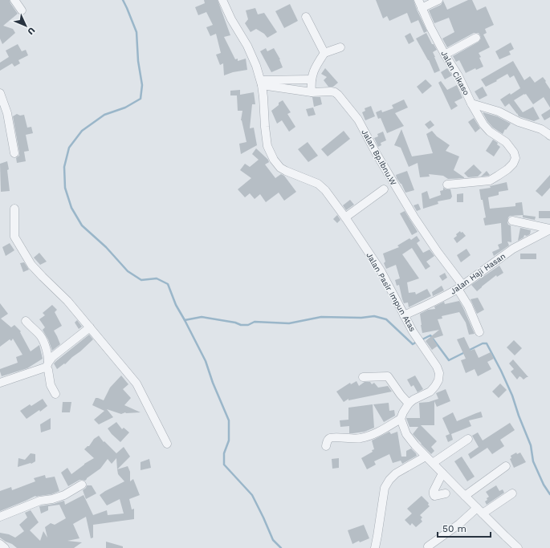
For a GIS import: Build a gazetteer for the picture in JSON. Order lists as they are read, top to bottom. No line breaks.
{"streets":{"street":["Jalan Cikaso","Jalan Bp.Ibnu.W","Jalan Haji Hasan","Jalan Pasir Impun Atas"]},"crossings":[["Jalan Bp.Ibnu.W","Jalan Haji Hasan"],["Jalan Bp.Ibnu.W","Jalan Pasir Impun Atas"],["Jalan Haji Hasan","Jalan Pasir Impun Atas"]],"scale_bar":"50 m","north":"bottom right"}
